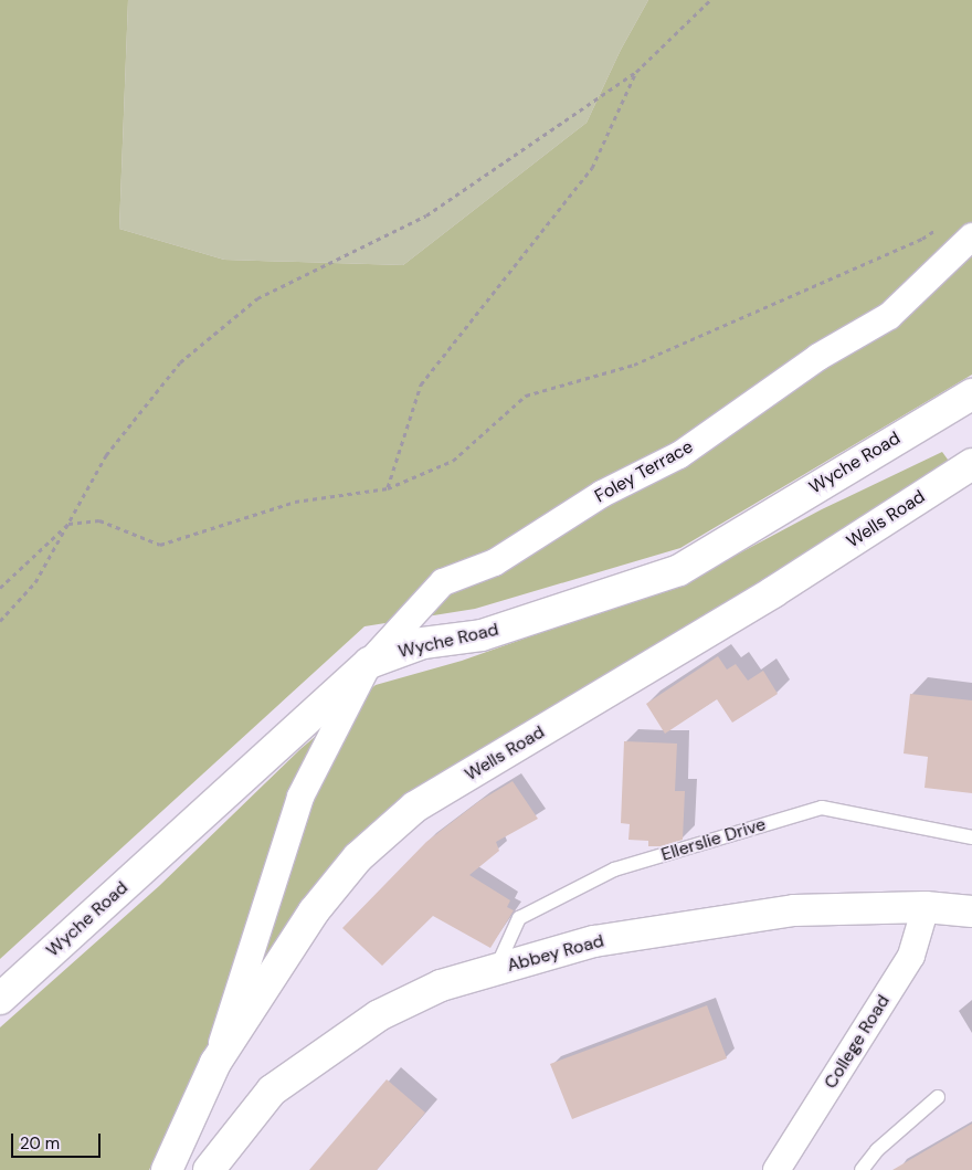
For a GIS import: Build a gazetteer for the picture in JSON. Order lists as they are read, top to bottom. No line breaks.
{"streets":{"main road":["Wyche Road","Wells Road","Abbey Road"],"street":["Foley Terrace","College Road"],"lane":["Ellerslie Drive"]},"crossings":[["Wyche Road","Foley Terrace"],["Foley Terrace","Wells Road"],["Ellerslie Drive","Abbey Road"],["Abbey Road","College Road"]],"scale_bar":"20 m"}
